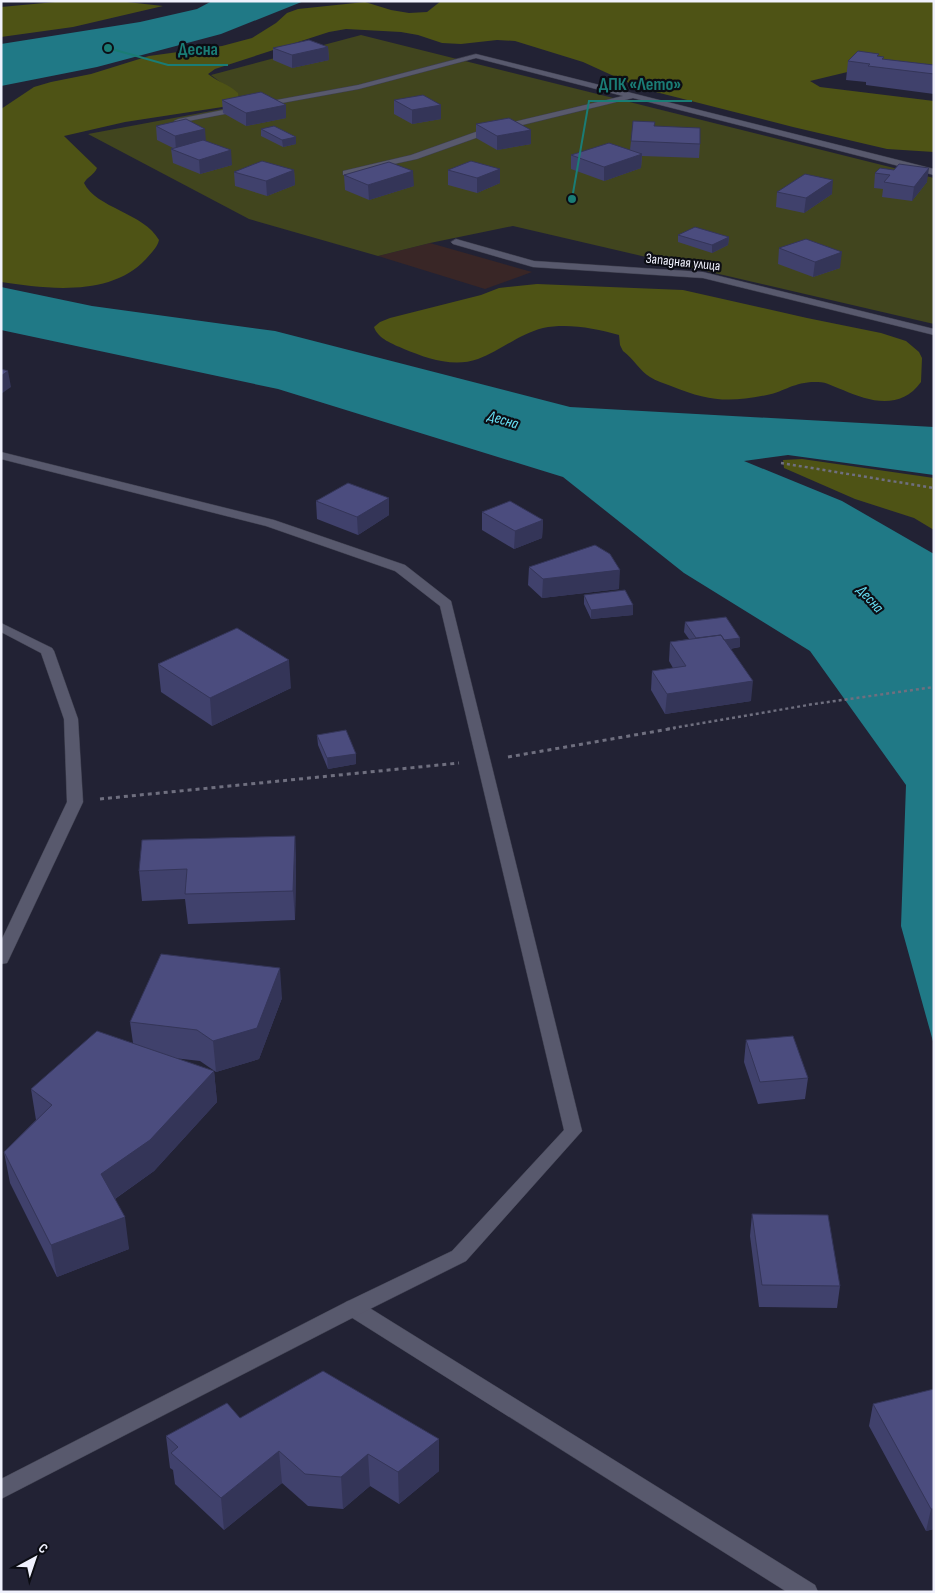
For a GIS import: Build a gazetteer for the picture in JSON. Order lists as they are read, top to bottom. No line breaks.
{"streets":{"street":["Западная улица"]},"water":["Десна"],"places":["Десна","ДПК «Лето»"],"north":"top right"}
